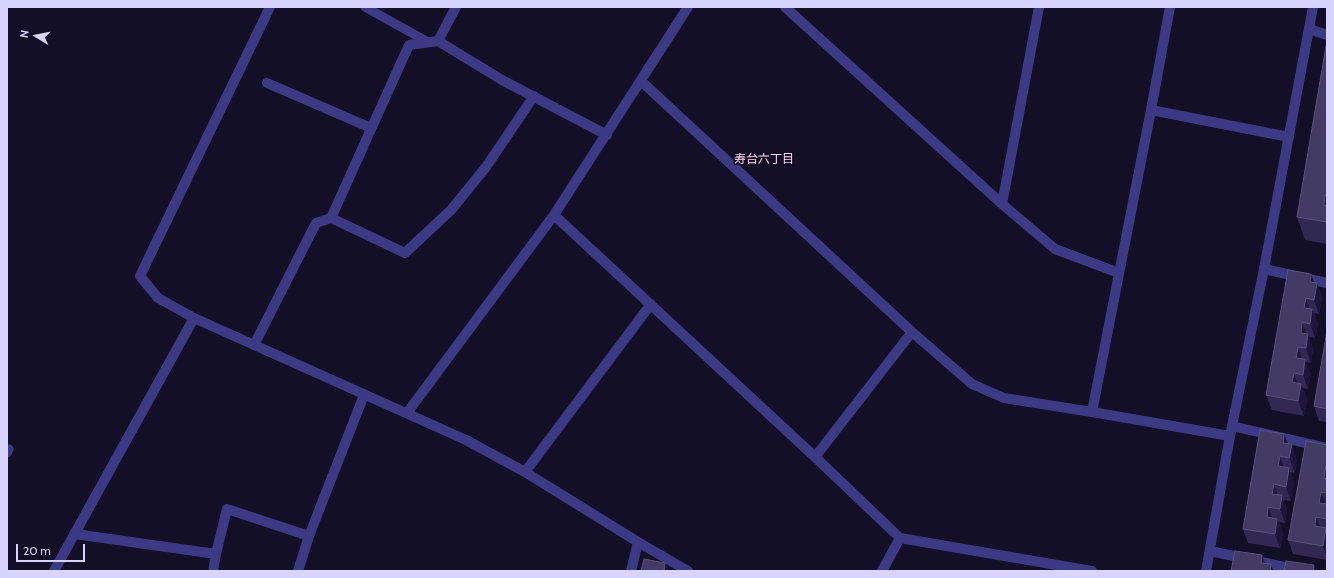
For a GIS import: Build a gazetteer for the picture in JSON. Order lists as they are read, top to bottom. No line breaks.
{"districts":["寿台六丁目"],"scale_bar":"20 m","north":"left"}
